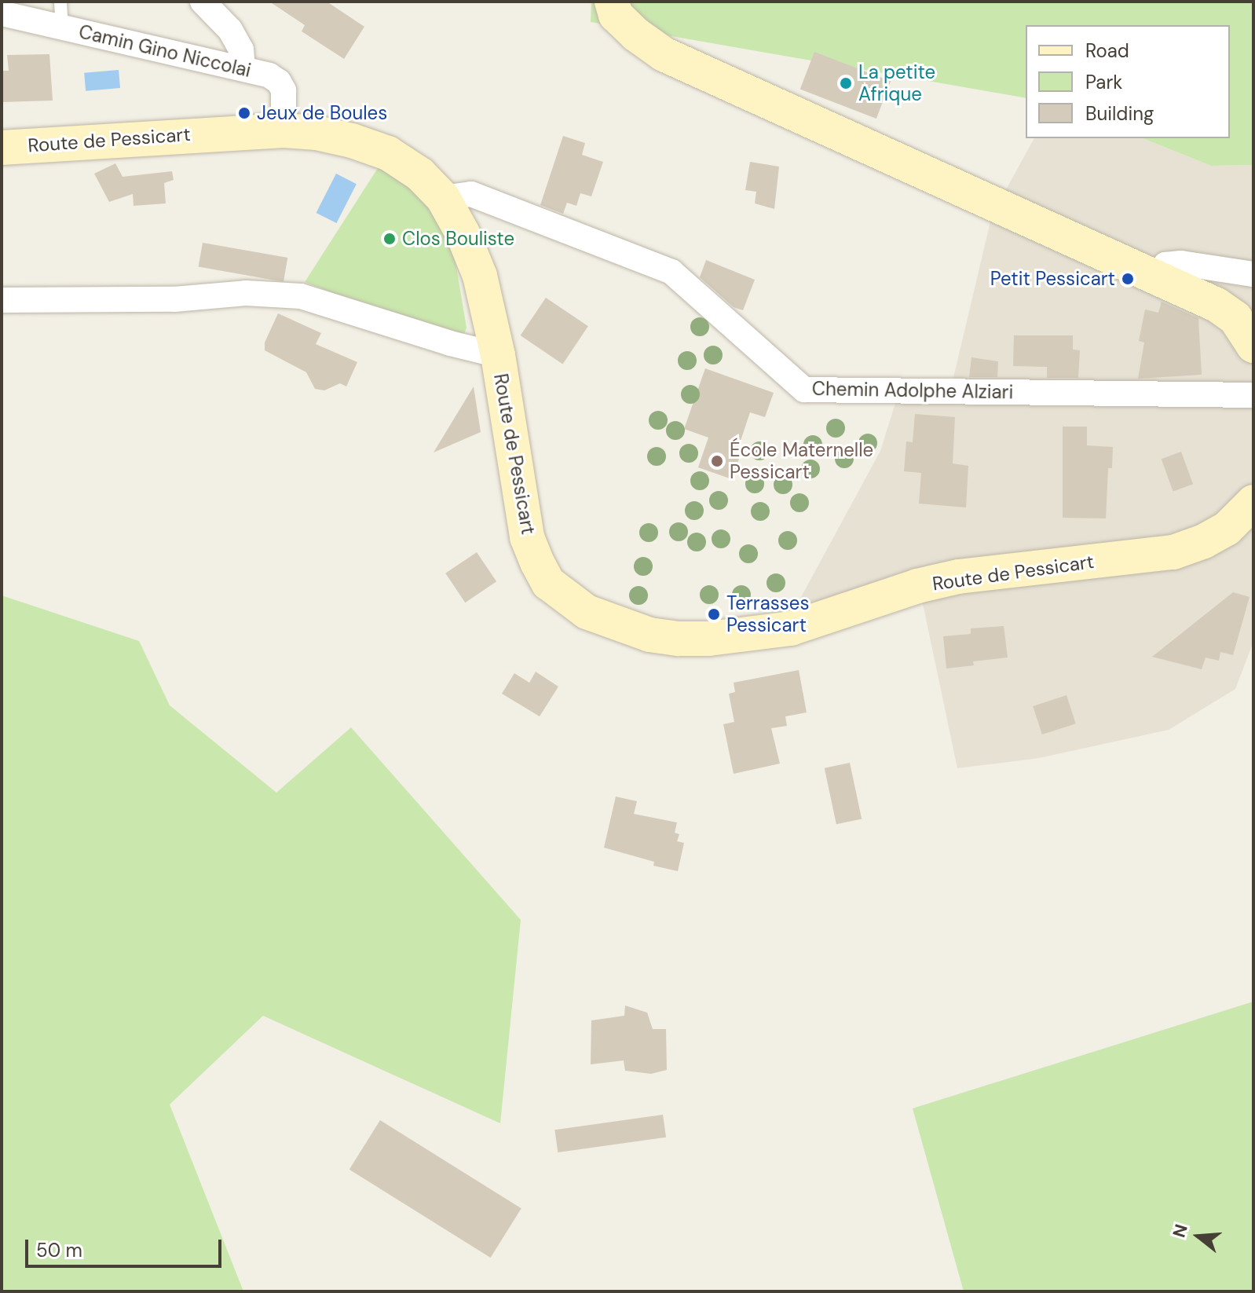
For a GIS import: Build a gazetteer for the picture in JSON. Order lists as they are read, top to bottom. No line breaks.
{"streets":{"street":["Camin Gino Niccolai","Route de Pessicart","Chemin Adolphe Alziari"]},"crossings":[["Camin Gino Niccolai","Route de Pessicart"],["Route de Pessicart","Chemin Adolphe Alziari"]],"places":["La petite Afrique","Jeux de Boules","Clos Bouliste","Petit Pessicart","École Maternelle Pessicart","Terrasses Pessicart"],"legend":["Road","Park","Building"],"scale_bar":"50 m","north":"left"}
